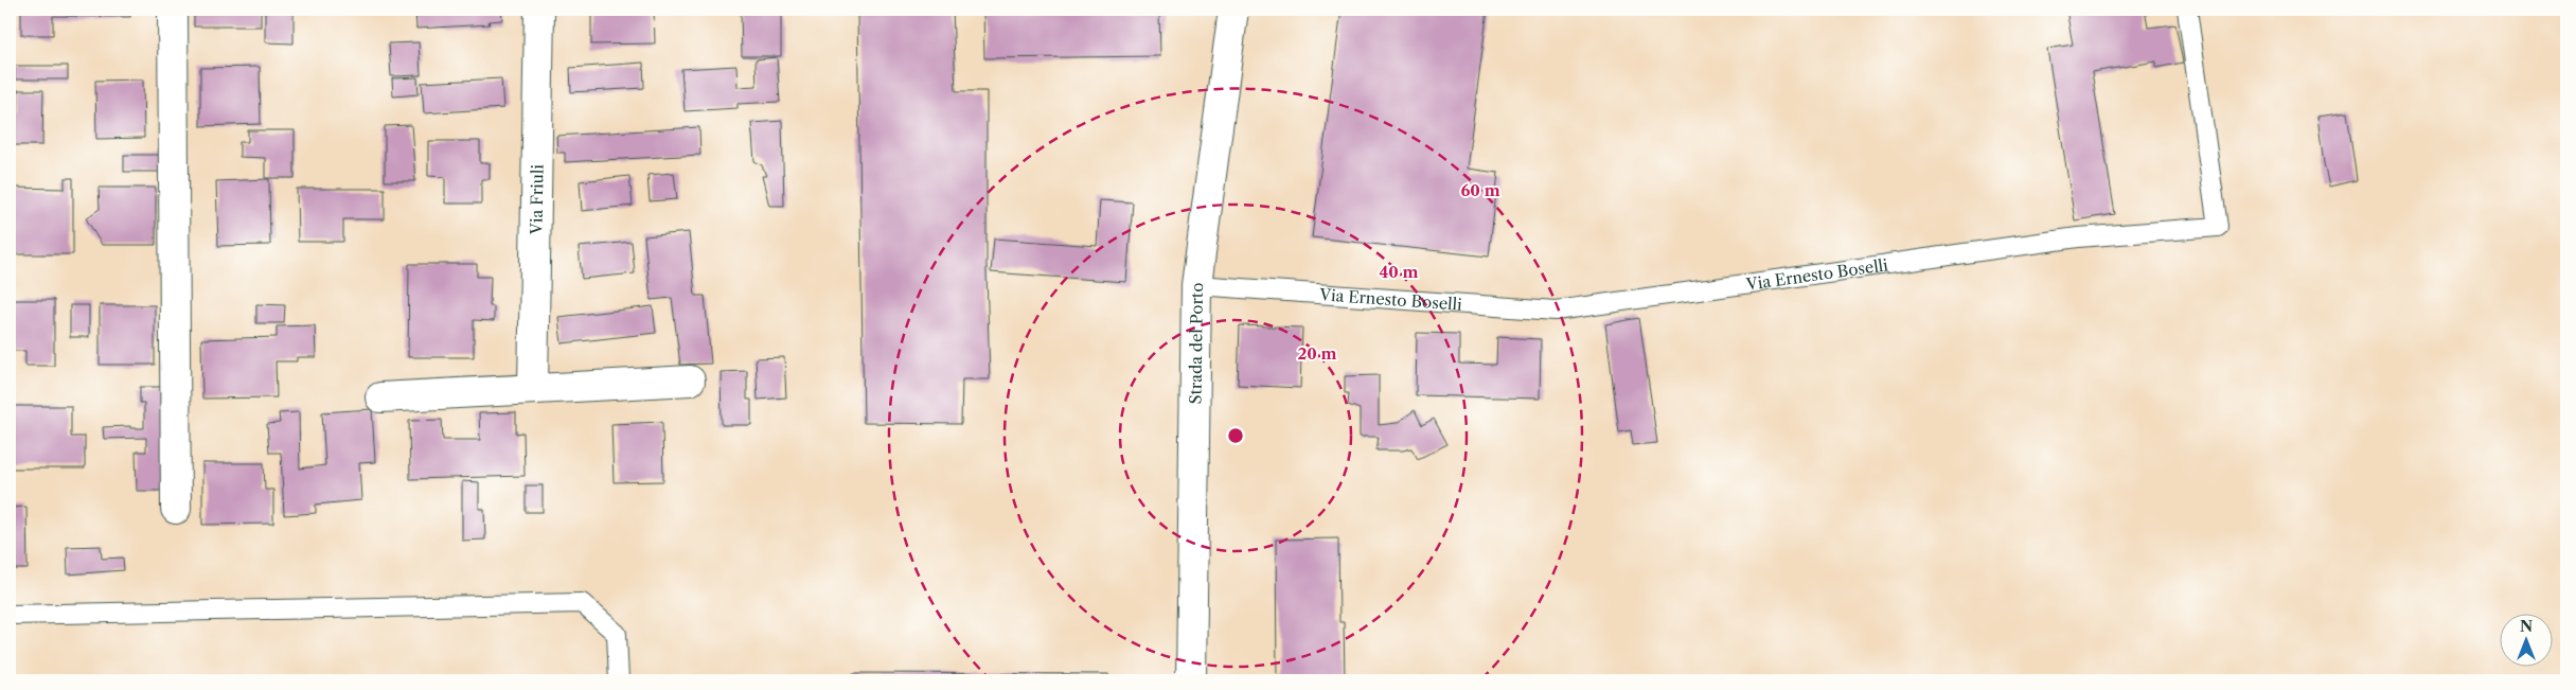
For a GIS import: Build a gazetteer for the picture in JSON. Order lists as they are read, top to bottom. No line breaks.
{"streets":{"street":["Via Friuli","Strada del Porto"],"lane":["Via Ernesto Boselli"]},"crossings":[["Via Ernesto Boselli","Strada del Porto"]],"north":"top","rings":["60 m","40 m","20 m"]}
